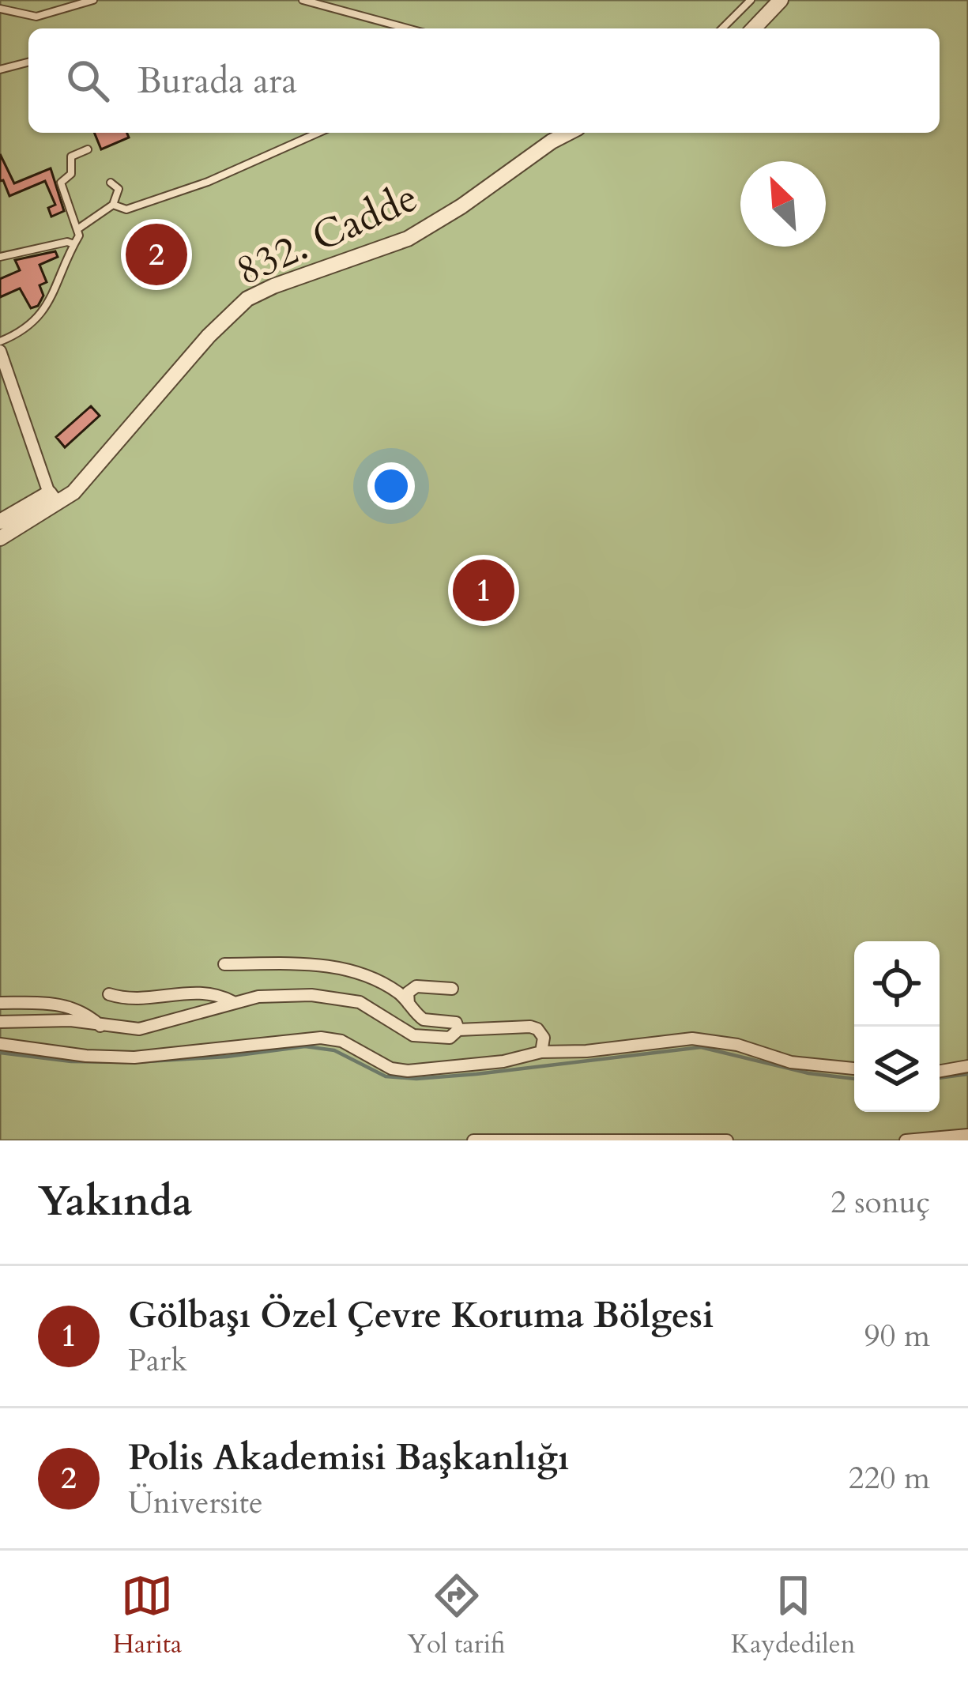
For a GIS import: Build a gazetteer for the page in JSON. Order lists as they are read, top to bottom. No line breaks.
{"streets":{"street":["832. Cadde"]},"north":"top left","page":{"search":"Burada ara","pins":["2","1"],"heading":["Yakında","2 sonuç"],"list":[{"mark":"1","name":"Gölbaşı Özel Çevre Koruma Bölgesi","note":"Park","value":"90 m"},{"mark":"2","name":"Polis Akademisi Başkanlığı","note":"Üniversite","value":"220 m"}],"nav":["Harita","Yol tarifi","Kaydedilen"]}}
